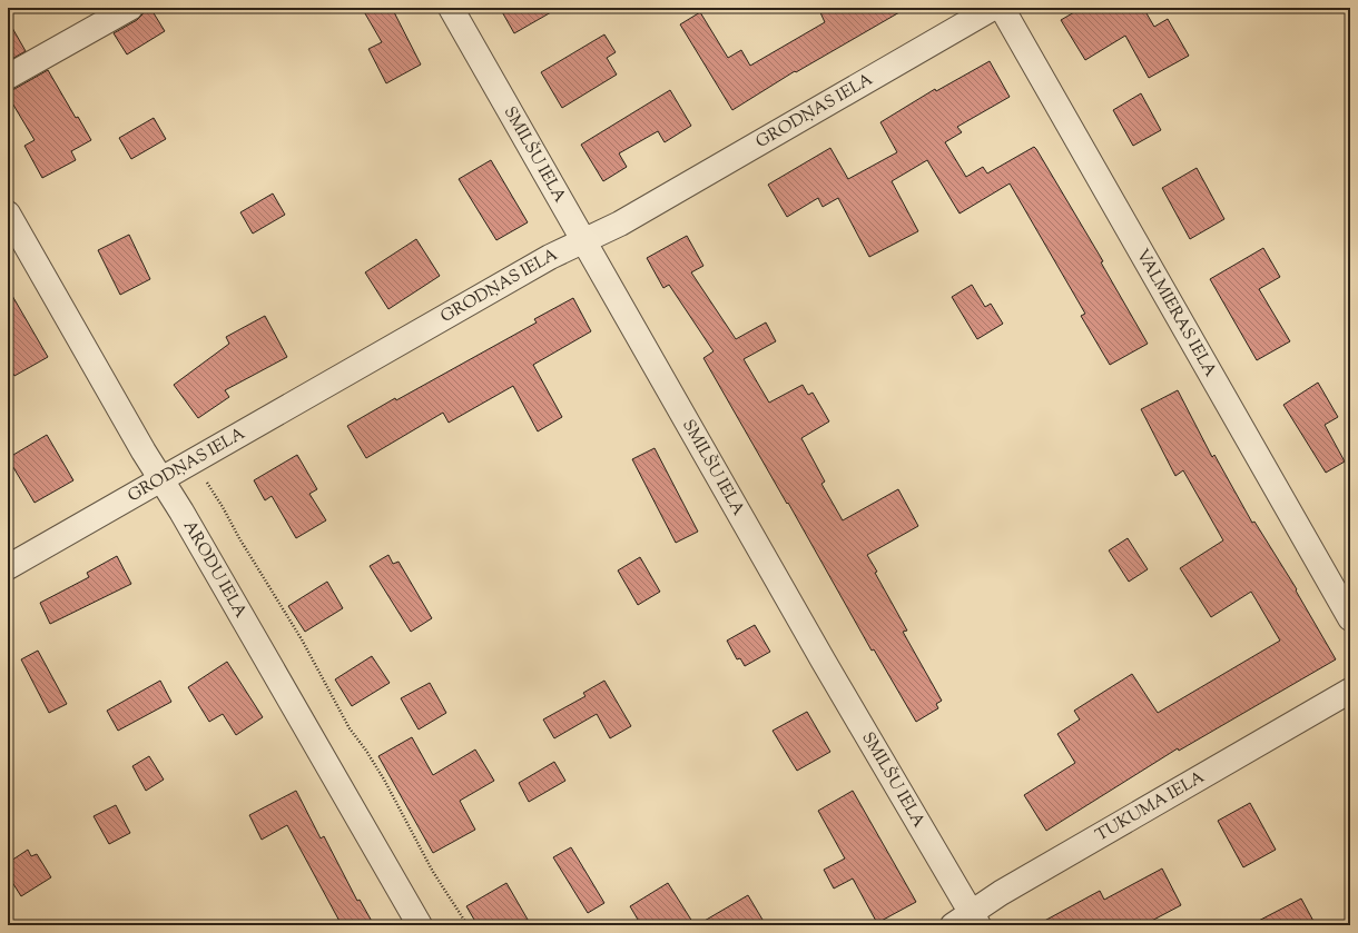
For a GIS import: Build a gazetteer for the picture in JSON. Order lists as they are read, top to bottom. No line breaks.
{"streets":{"street":["GRODŅAS IELA","SMILŠU IELA","VALMIERAS IELA","ARODU IELA","TUKUMA IELA"]},"crossings":[["GRODŅAS IELA","SMILŠU IELA"],["GRODŅAS IELA","ARODU IELA"],["SMILŠU IELA","TUKUMA IELA"]]}
